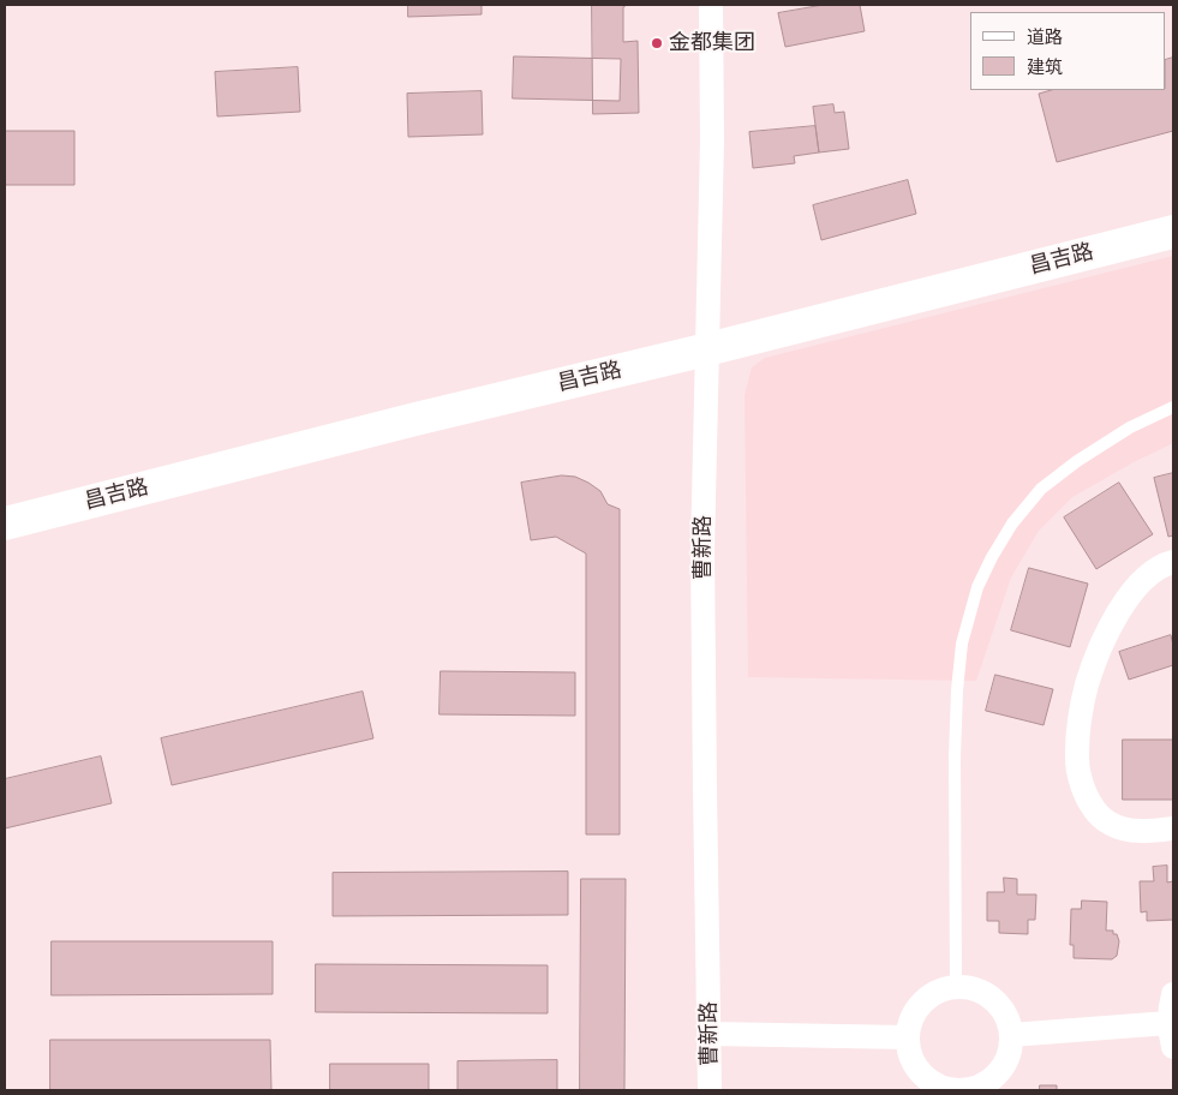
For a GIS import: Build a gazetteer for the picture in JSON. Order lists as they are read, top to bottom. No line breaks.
{"streets":{"street":["昌吉路","曹新路"]},"crossings":[["昌吉路","曹新路"]],"places":["金都集团"],"legend":["道路","建筑"]}
